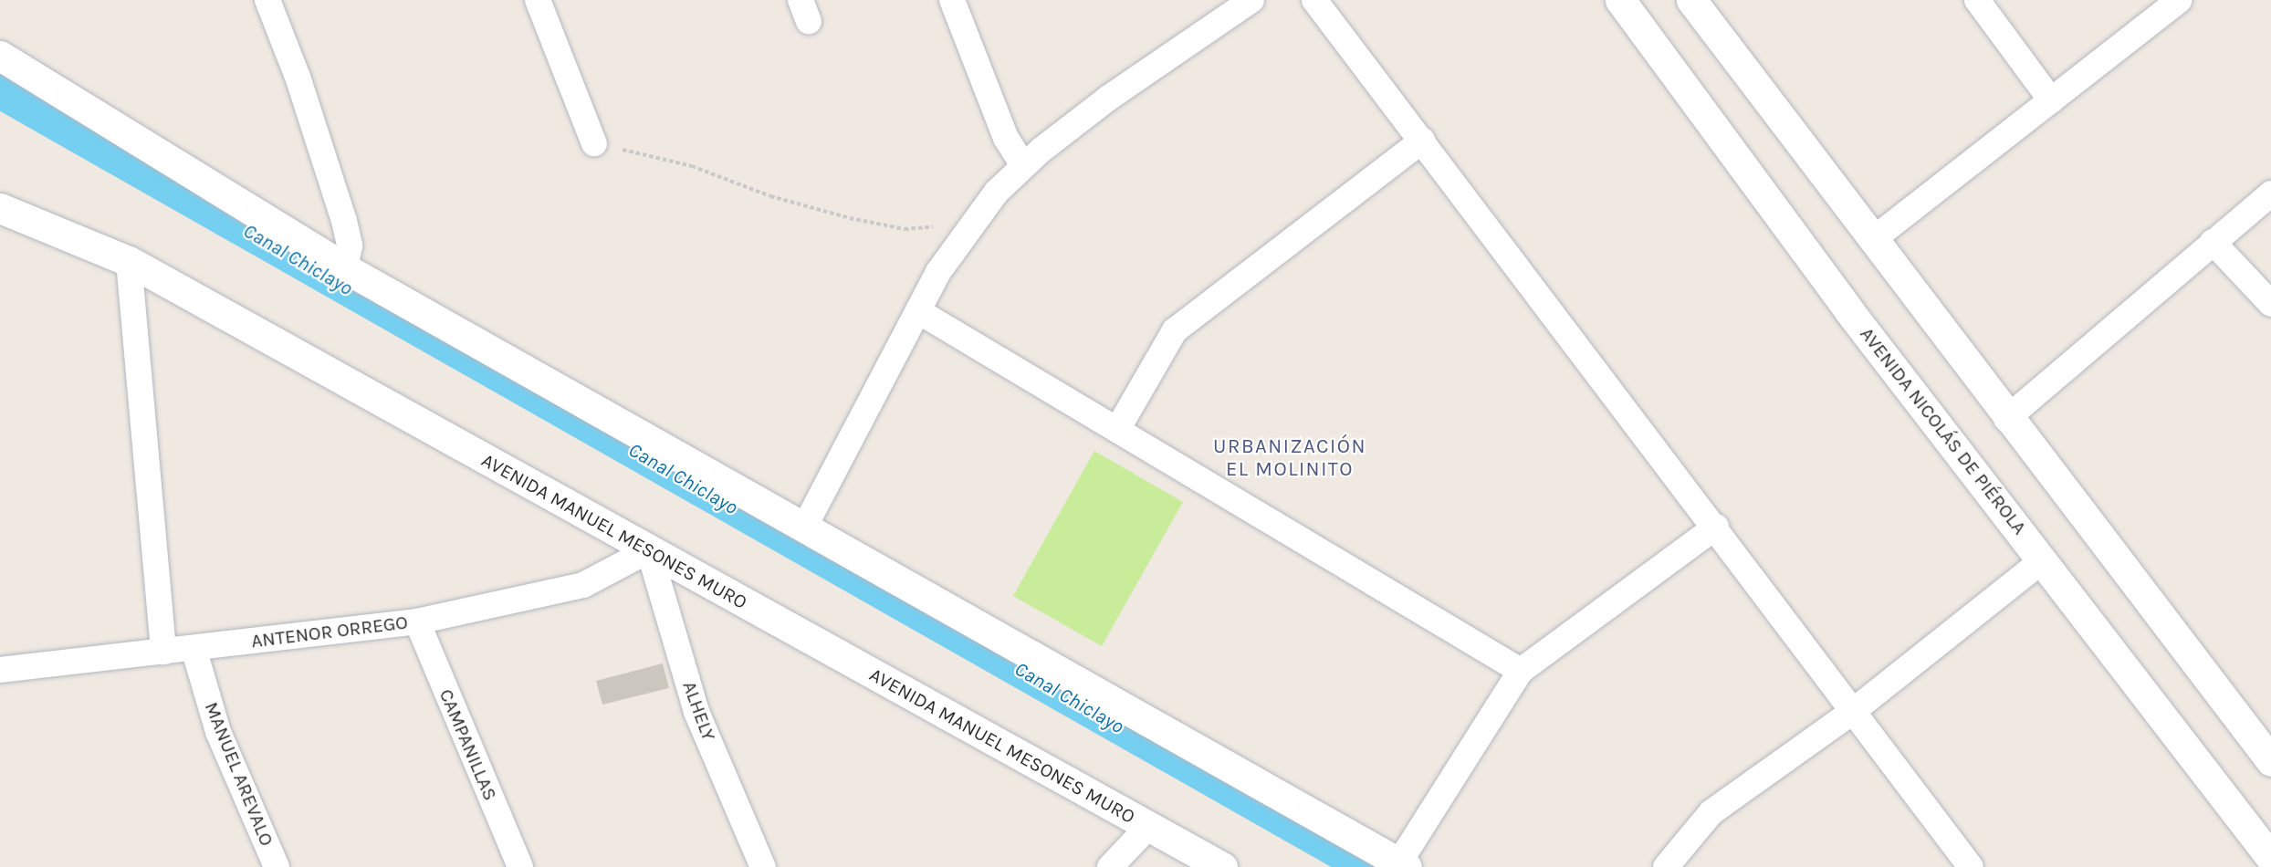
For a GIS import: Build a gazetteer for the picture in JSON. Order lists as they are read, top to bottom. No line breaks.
{"streets":{"street":["AVENIDA NICOLÁS DE PIÉROLA","AVENIDA MANUEL MESONES MURO","ANTENOR ORREGO","ALHELY","CAMPANILLAS","MANUEL AREVALO"]},"crossings":[["AVENIDA MANUEL MESONES MURO","ANTENOR ORREGO"],["AVENIDA MANUEL MESONES MURO","ALHELY"],["ANTENOR ORREGO","ALHELY"],["ANTENOR ORREGO","CAMPANILLAS"],["ANTENOR ORREGO","MANUEL AREVALO"]],"districts":["URBANIZACIÓN EL MOLINITO"],"water":["Canal Chiclayo"]}
